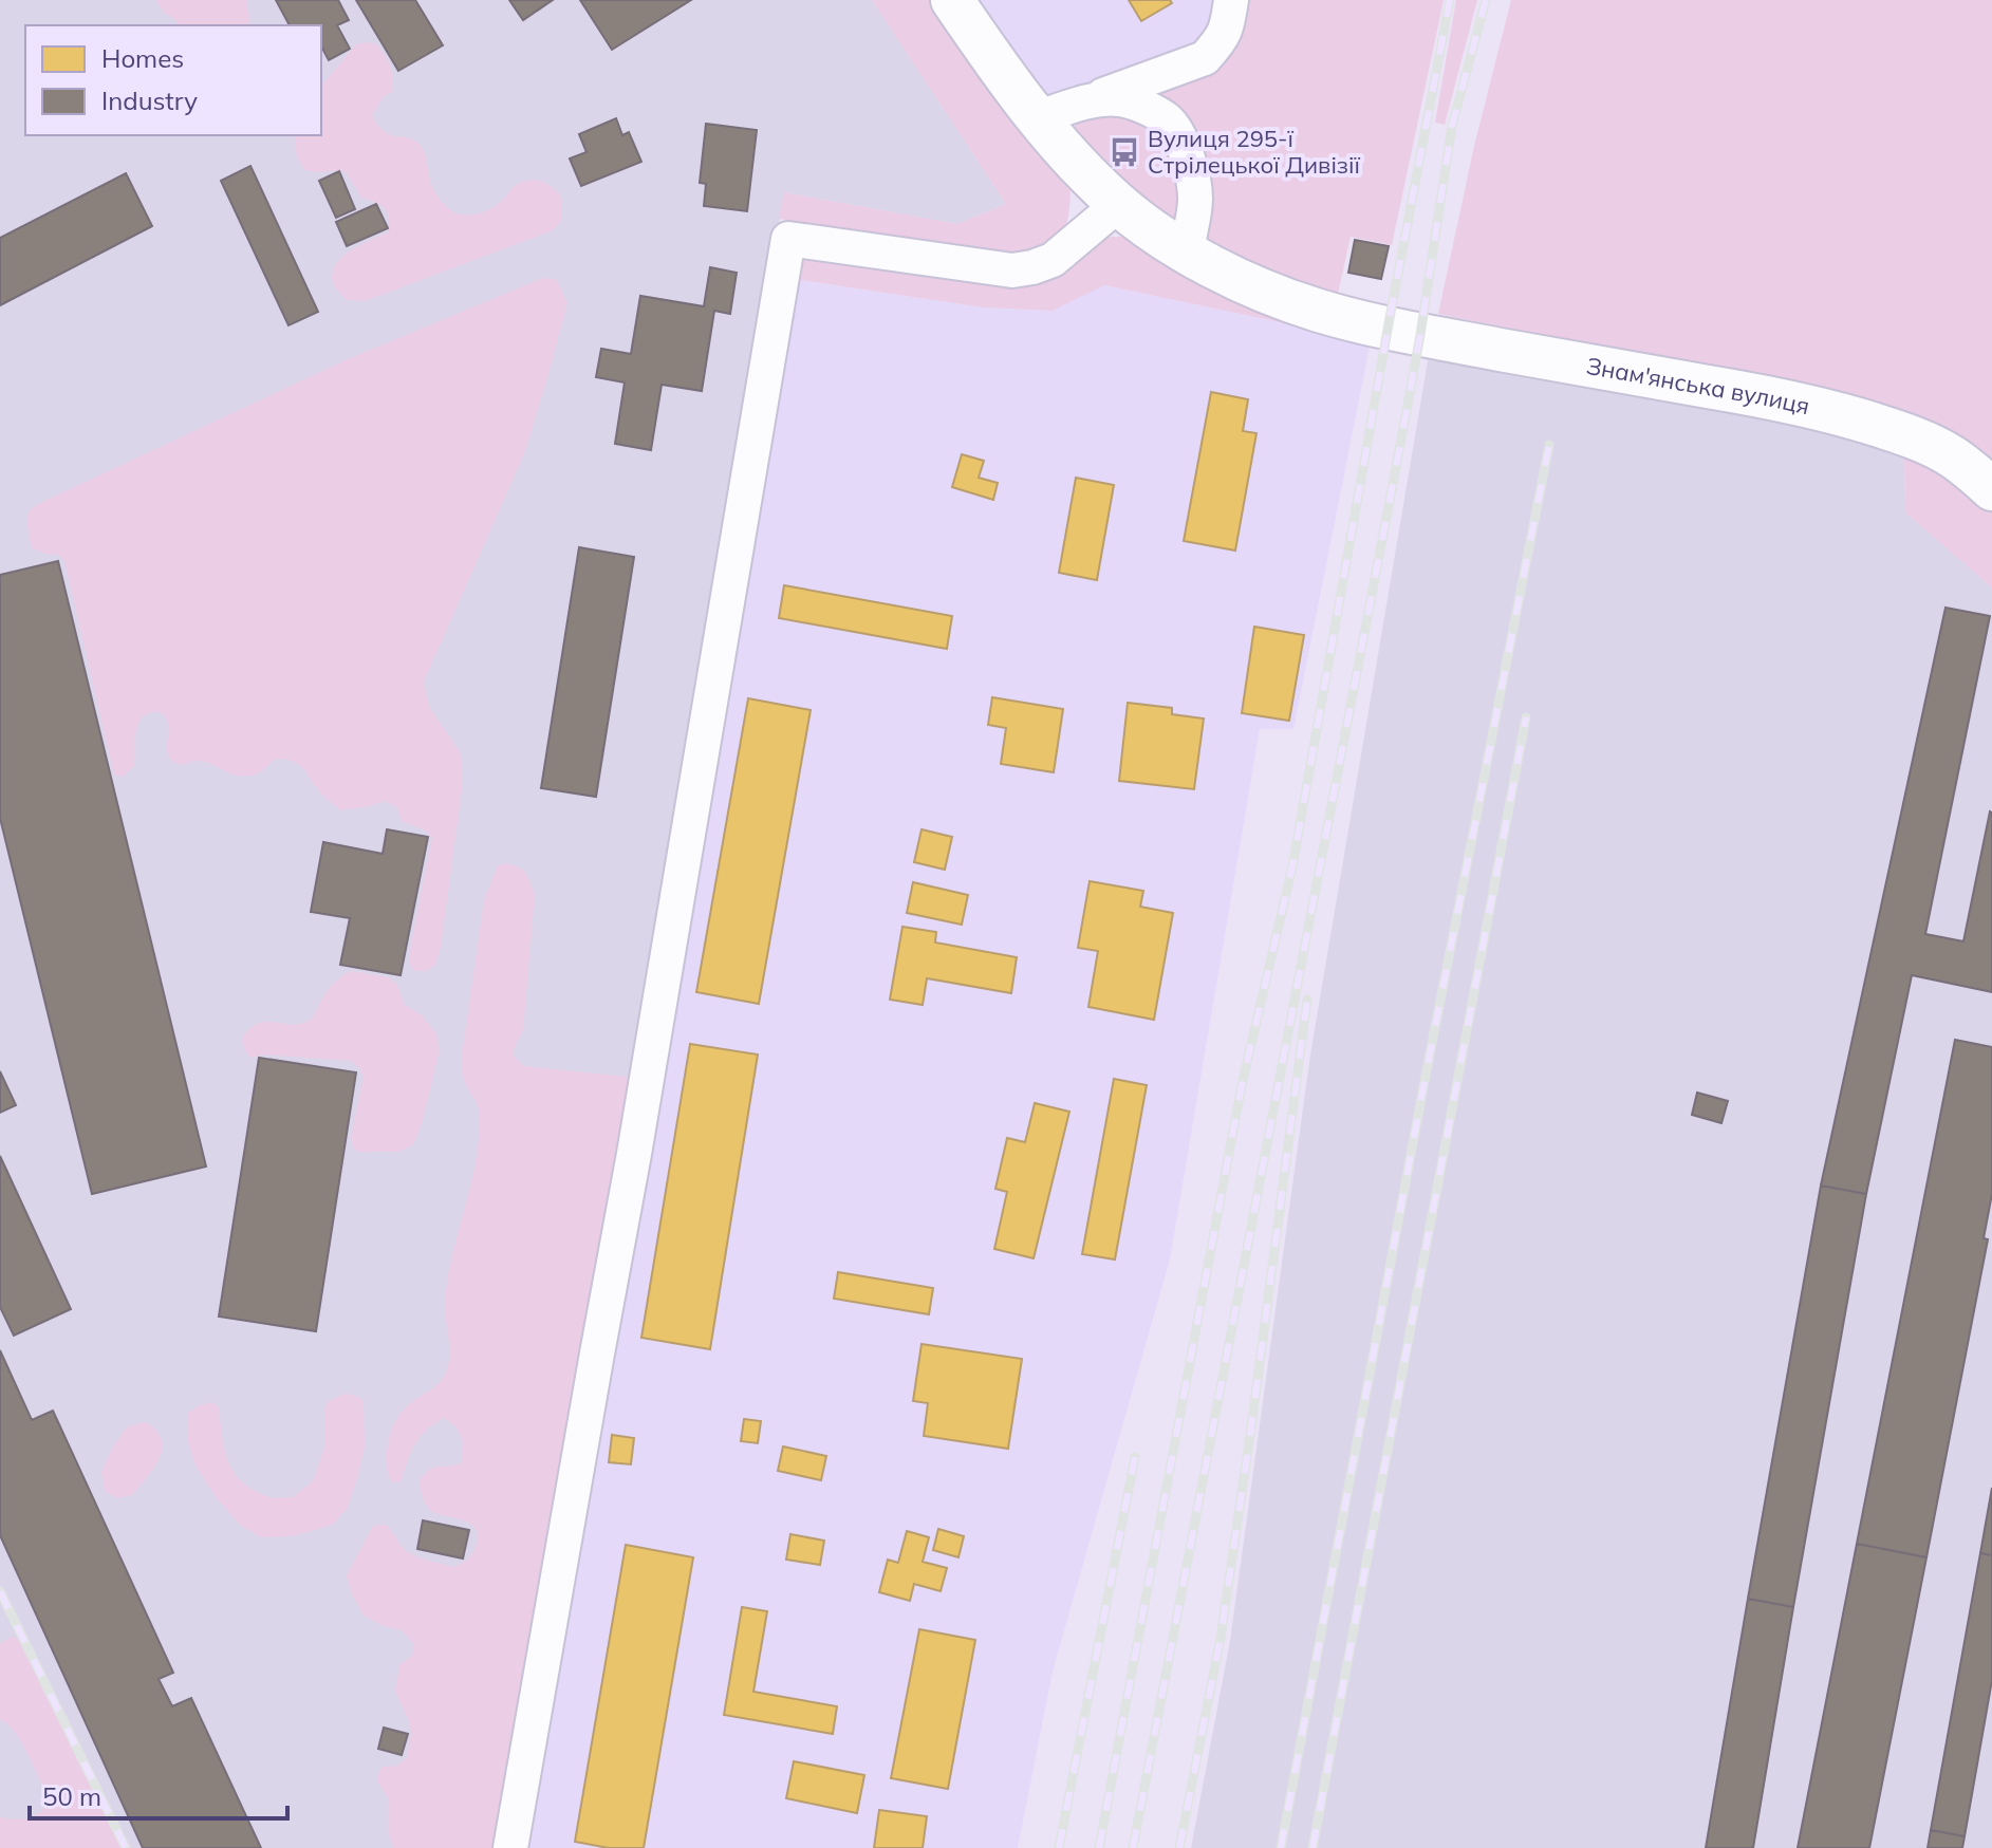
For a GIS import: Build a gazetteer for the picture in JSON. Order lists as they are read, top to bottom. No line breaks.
{"streets":{"street":["Знам'янська вулиця"]},"places":{"bus stop":["Вулиця 295-ї Стрілецької Дивізії"]},"legend":["Homes","Industry"],"scale_bar":"50 m"}
